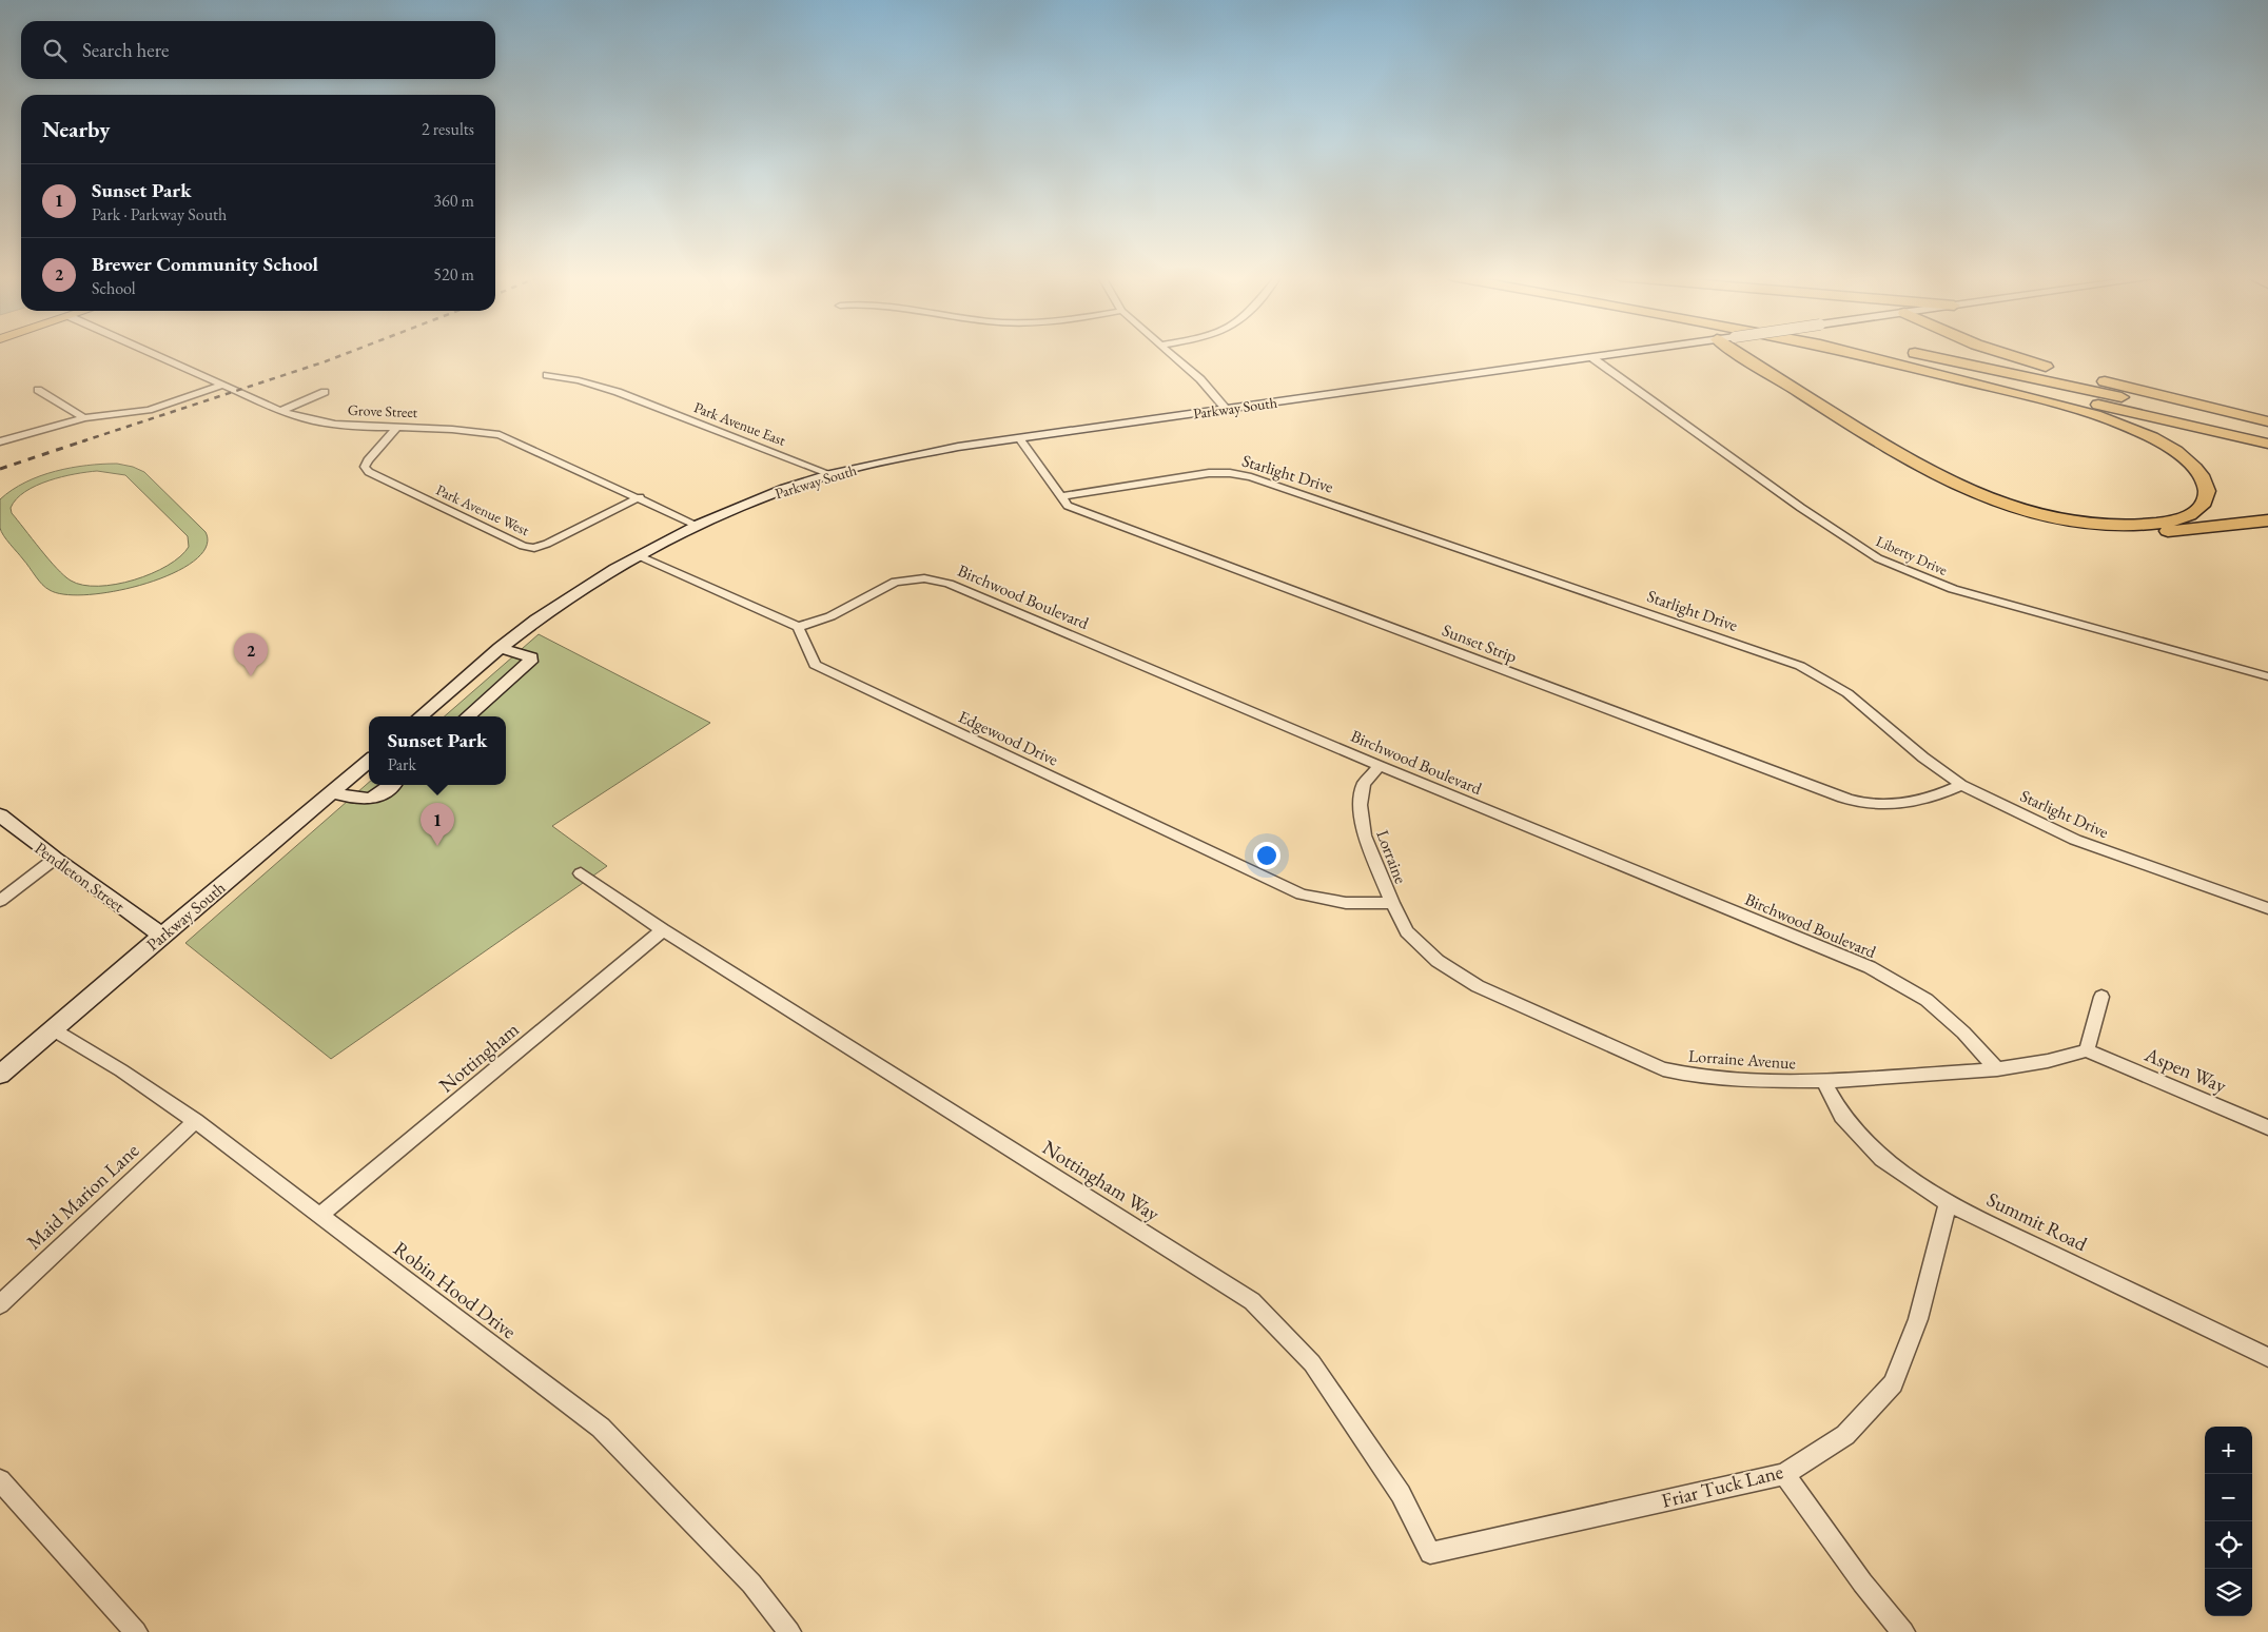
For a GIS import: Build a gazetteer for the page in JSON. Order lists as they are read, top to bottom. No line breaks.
{"streets":{"main road":["Parkway South","Pendleton Street"],"street":["Grove Street","Park Avenue East","Starlight Drive","Park Avenue West","Liberty Drive","Birchwood Boulevard","Sunset Strip","Edgewood Drive","Lorraine","Nottingham","Lorraine Avenue","Aspen Way","Nottingham Way","Maid Marion Lane","Summit Road","Robin Hood Drive","Friar Tuck Lane"]},"crossings":[["Parkway South","Grove Street"],["Parkway South","Park Avenue East"],["Parkway South","Liberty Drive"],["Parkway South","Sunset Strip"],["Parkway South","Pendleton Street"],["Parkway South","Robin Hood Drive"],["Grove Street","Park Avenue West"],["Starlight Drive","Sunset Strip"],["Birchwood Boulevard","Edgewood Drive"],["Birchwood Boulevard","Lorraine"],["Birchwood Boulevard","Lorraine Avenue"],["Edgewood Drive","Lorraine"],["Edgewood Drive","Lorraine Avenue"],["Lorraine","Lorraine Avenue"],["Nottingham","Nottingham Way"],["Nottingham","Robin Hood Drive"],["Lorraine Avenue","Aspen Way"],["Lorraine Avenue","Summit Road"],["Nottingham Way","Friar Tuck Lane"],["Maid Marion Lane","Robin Hood Drive"],["Summit Road","Friar Tuck Lane"]],"page":{"search":"Search here","heading":["Nearby","2 results"],"list":[{"mark":"1","name":"Sunset Park","note":"Park · Parkway South","value":"360 m"},{"mark":"2","name":"Brewer Community School","note":"School","value":"520 m"}],"pins":["2","1"],"popup":["Sunset Park","Park"],"map_buttons":["+","−"]}}
